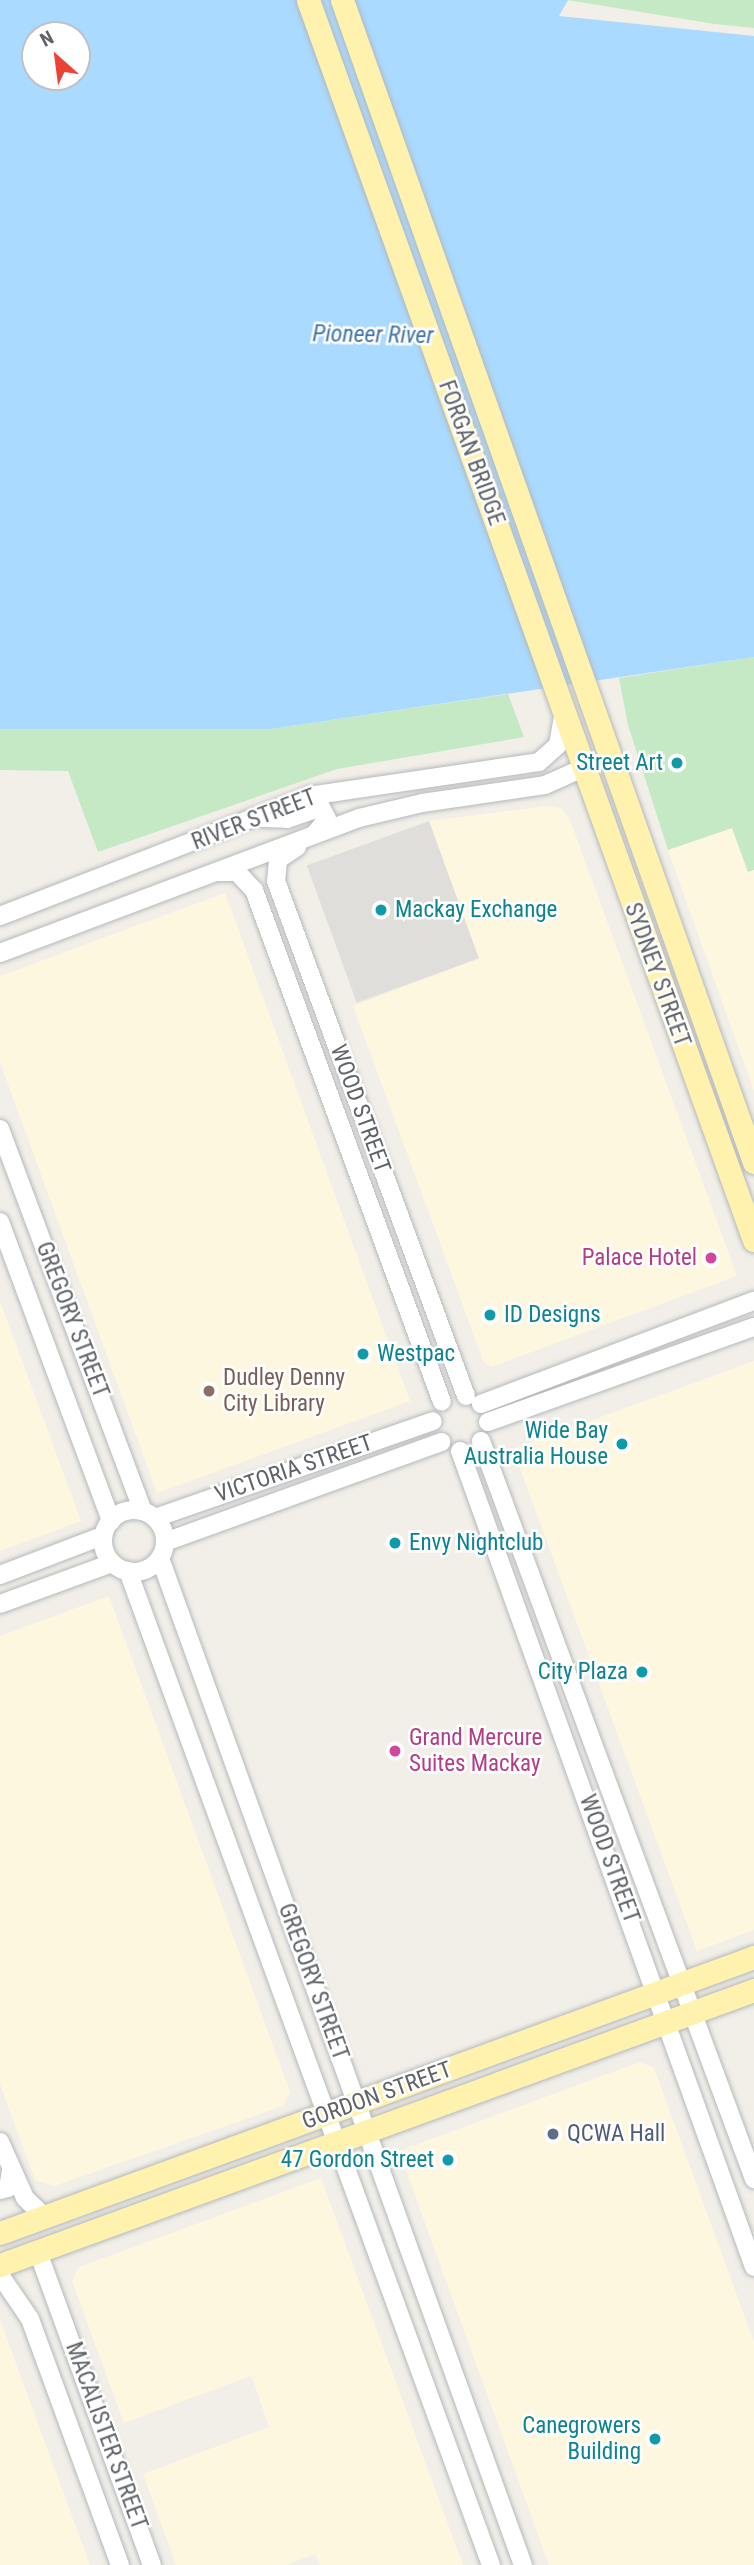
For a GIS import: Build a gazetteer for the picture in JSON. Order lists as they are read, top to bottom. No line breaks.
{"streets":{"main road":["FORGAN BRIDGE","SYDNEY STREET","GORDON STREET"],"street":["RIVER STREET","WOOD STREET","GREGORY STREET","VICTORIA STREET","MACALISTER STREET"]},"crossings":[["FORGAN BRIDGE","RIVER STREET"],["FORGAN BRIDGE","SYDNEY STREET"],["RIVER STREET","SYDNEY STREET"],["RIVER STREET","WOOD STREET"],["WOOD STREET","VICTORIA STREET"],["WOOD STREET","GORDON STREET"],["GREGORY STREET","VICTORIA STREET"],["GREGORY STREET","GORDON STREET"],["GORDON STREET","MACALISTER STREET"]],"water":["Pioneer River"],"places":["Street Art","Mackay Exchange","Palace Hotel","ID Designs","Westpac","Dudley Denny City Library","Wide Bay Australia House","Envy Nightclub","City Plaza","Grand Mercure Suites Mackay","QCWA Hall","47 Gordon Street","Canegrowers Building"],"north":"top left"}
